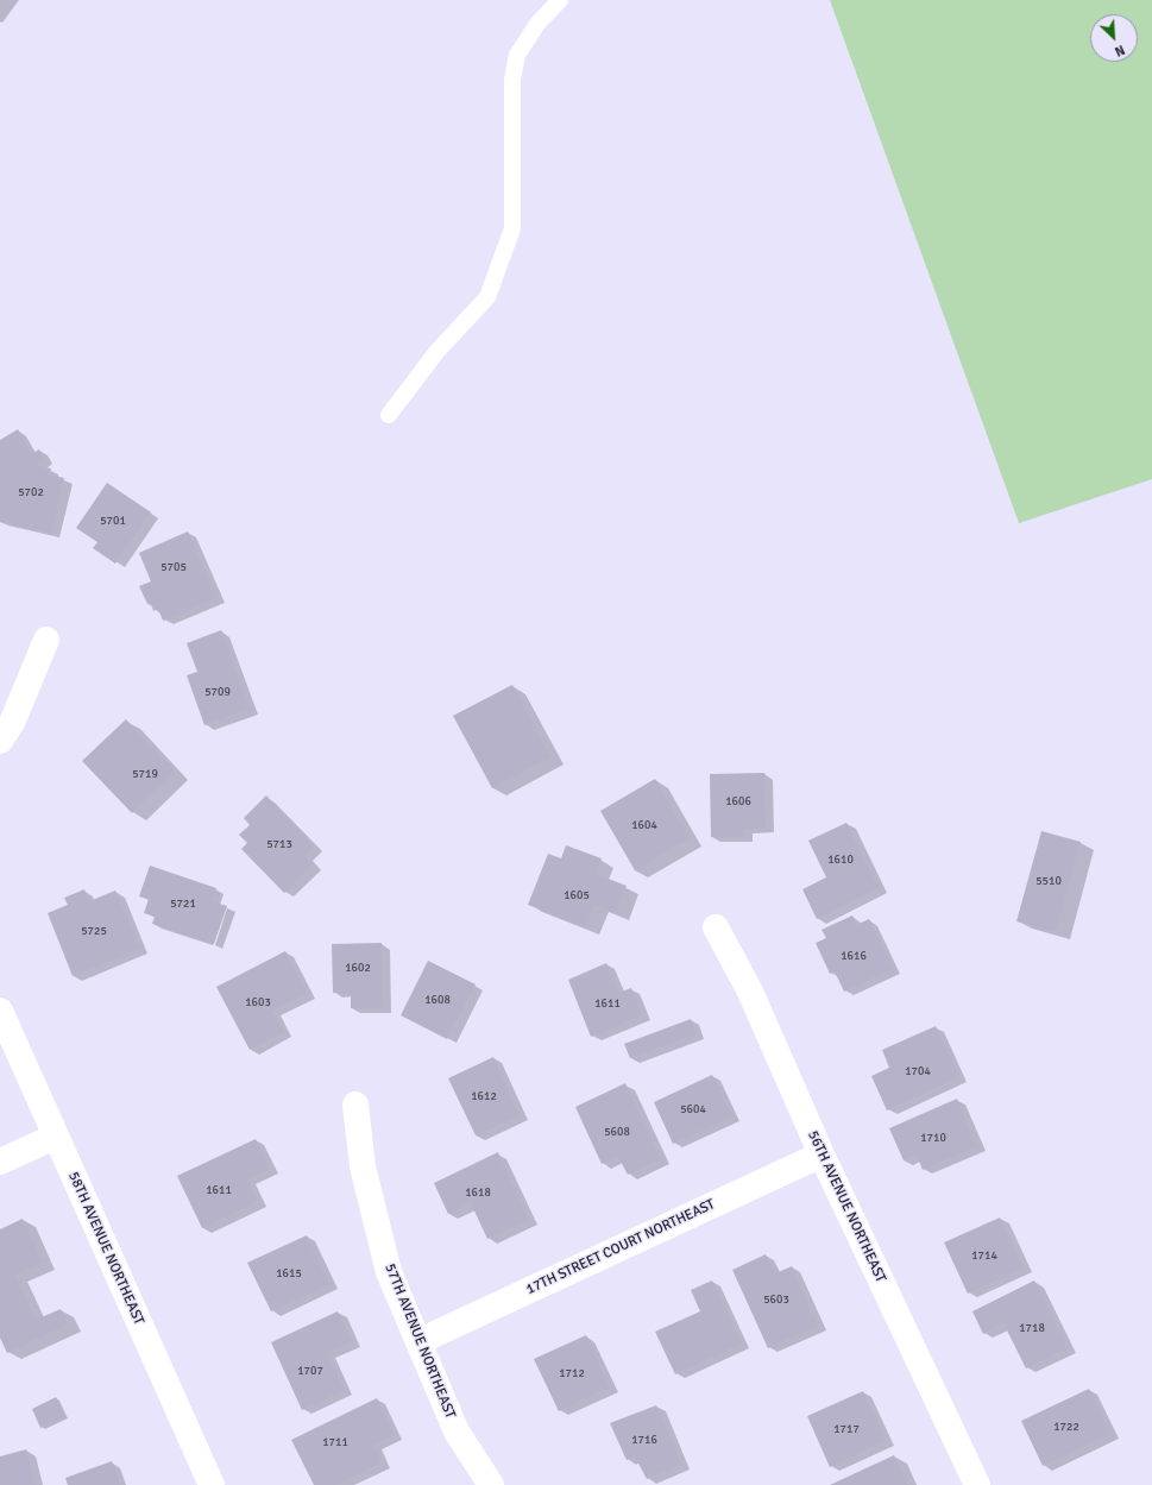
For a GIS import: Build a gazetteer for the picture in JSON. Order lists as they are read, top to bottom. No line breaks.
{"streets":{"street":["56TH AVENUE NORTHEAST","17TH STREET COURT NORTHEAST","58TH AVENUE NORTHEAST","57TH AVENUE NORTHEAST"]},"crossings":[["56TH AVENUE NORTHEAST","17TH STREET COURT NORTHEAST"],["17TH STREET COURT NORTHEAST","57TH AVENUE NORTHEAST"]],"house_numbers":["5702","5701","5705","5709","5719","1606","1604","5713","1610","5510","1605","5721","5725","1616","1602","1608","1603","1611","1704","1612","5604","5608","1710","1611","1618","1714","1615","5603","1718","1707","1712","1722","1717","1716","1711"],"north":"bottom right"}
